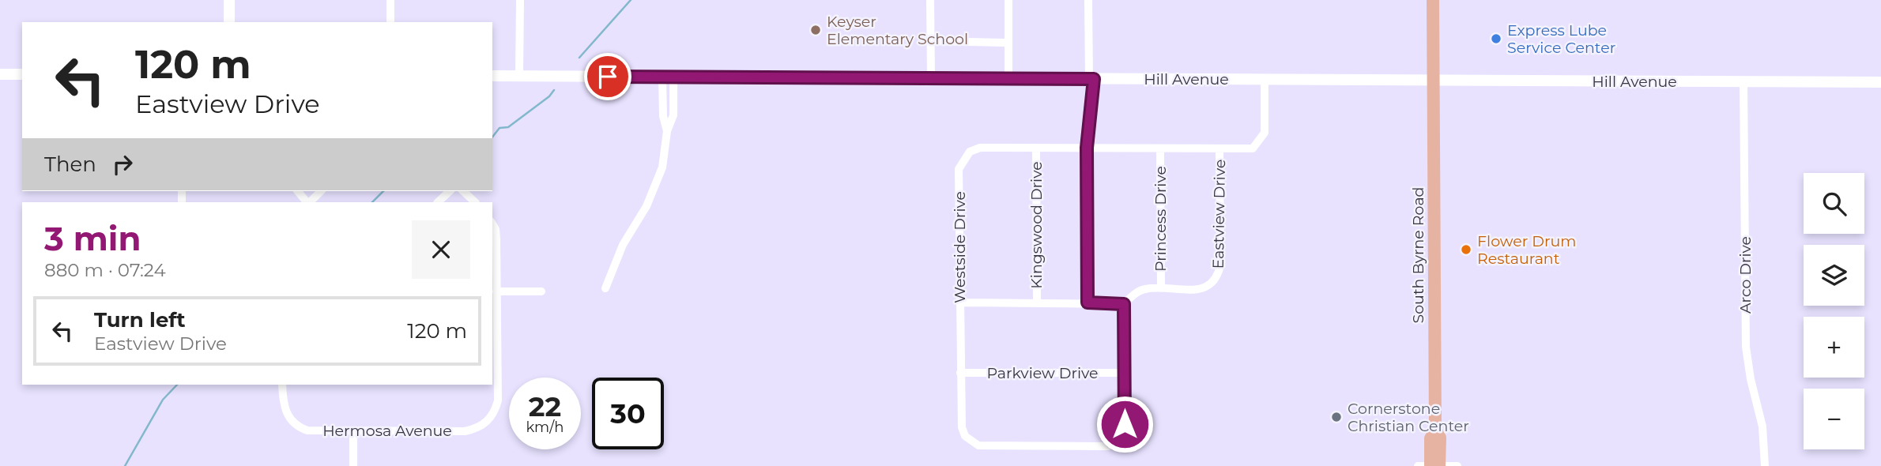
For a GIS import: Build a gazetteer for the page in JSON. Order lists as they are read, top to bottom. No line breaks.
{"streets":{"main road":["Hill Avenue","South Byrne Road"],"street":["Eastview Drive","Princess Drive","Kingswood Drive","Westside Drive","Arco Drive","Parkview Drive","Hermosa Avenue"]},"crossings":[["Hill Avenue","Westside Drive"],["Hill Avenue","South Byrne Road"],["Hill Avenue","Arco Drive"],["Eastview Drive","Princess Drive"],["Eastview Drive","Westside Drive"],["Princess Drive","Westside Drive"],["Kingswood Drive","Westside Drive"],["Westside Drive","Parkview Drive"]],"places":["Keyser Elementary School","Express Lube Service Center","Flower Drum Restaurant","Cornerstone Christian Center"],"page":{"turn":["120 m","Eastview Drive"],"then":"Then","map_buttons":["+","−"],"heading":["3 min","880 m · 07:24"],"list":[{"name":"Turn left","note":"Eastview Drive","value":"120 m"}],"speed":"22 km/h","limit":"30"}}
